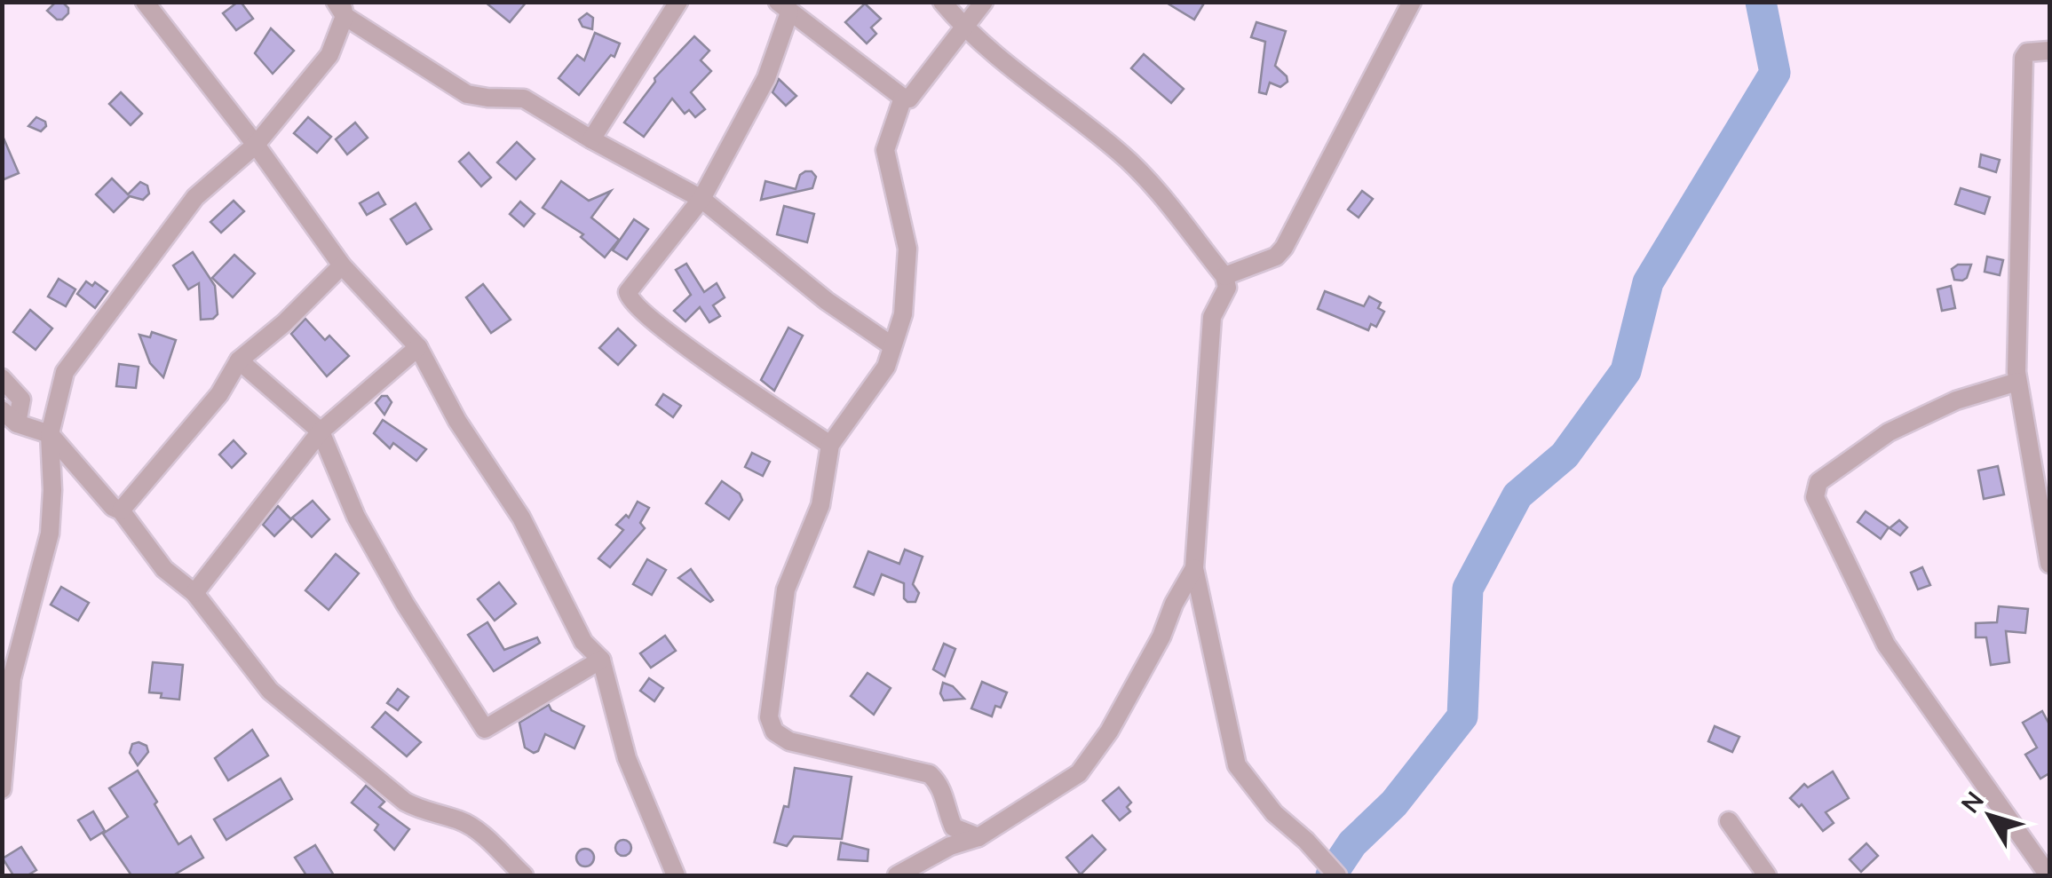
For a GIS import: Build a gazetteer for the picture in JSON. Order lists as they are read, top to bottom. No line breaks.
{"north":"top left"}
